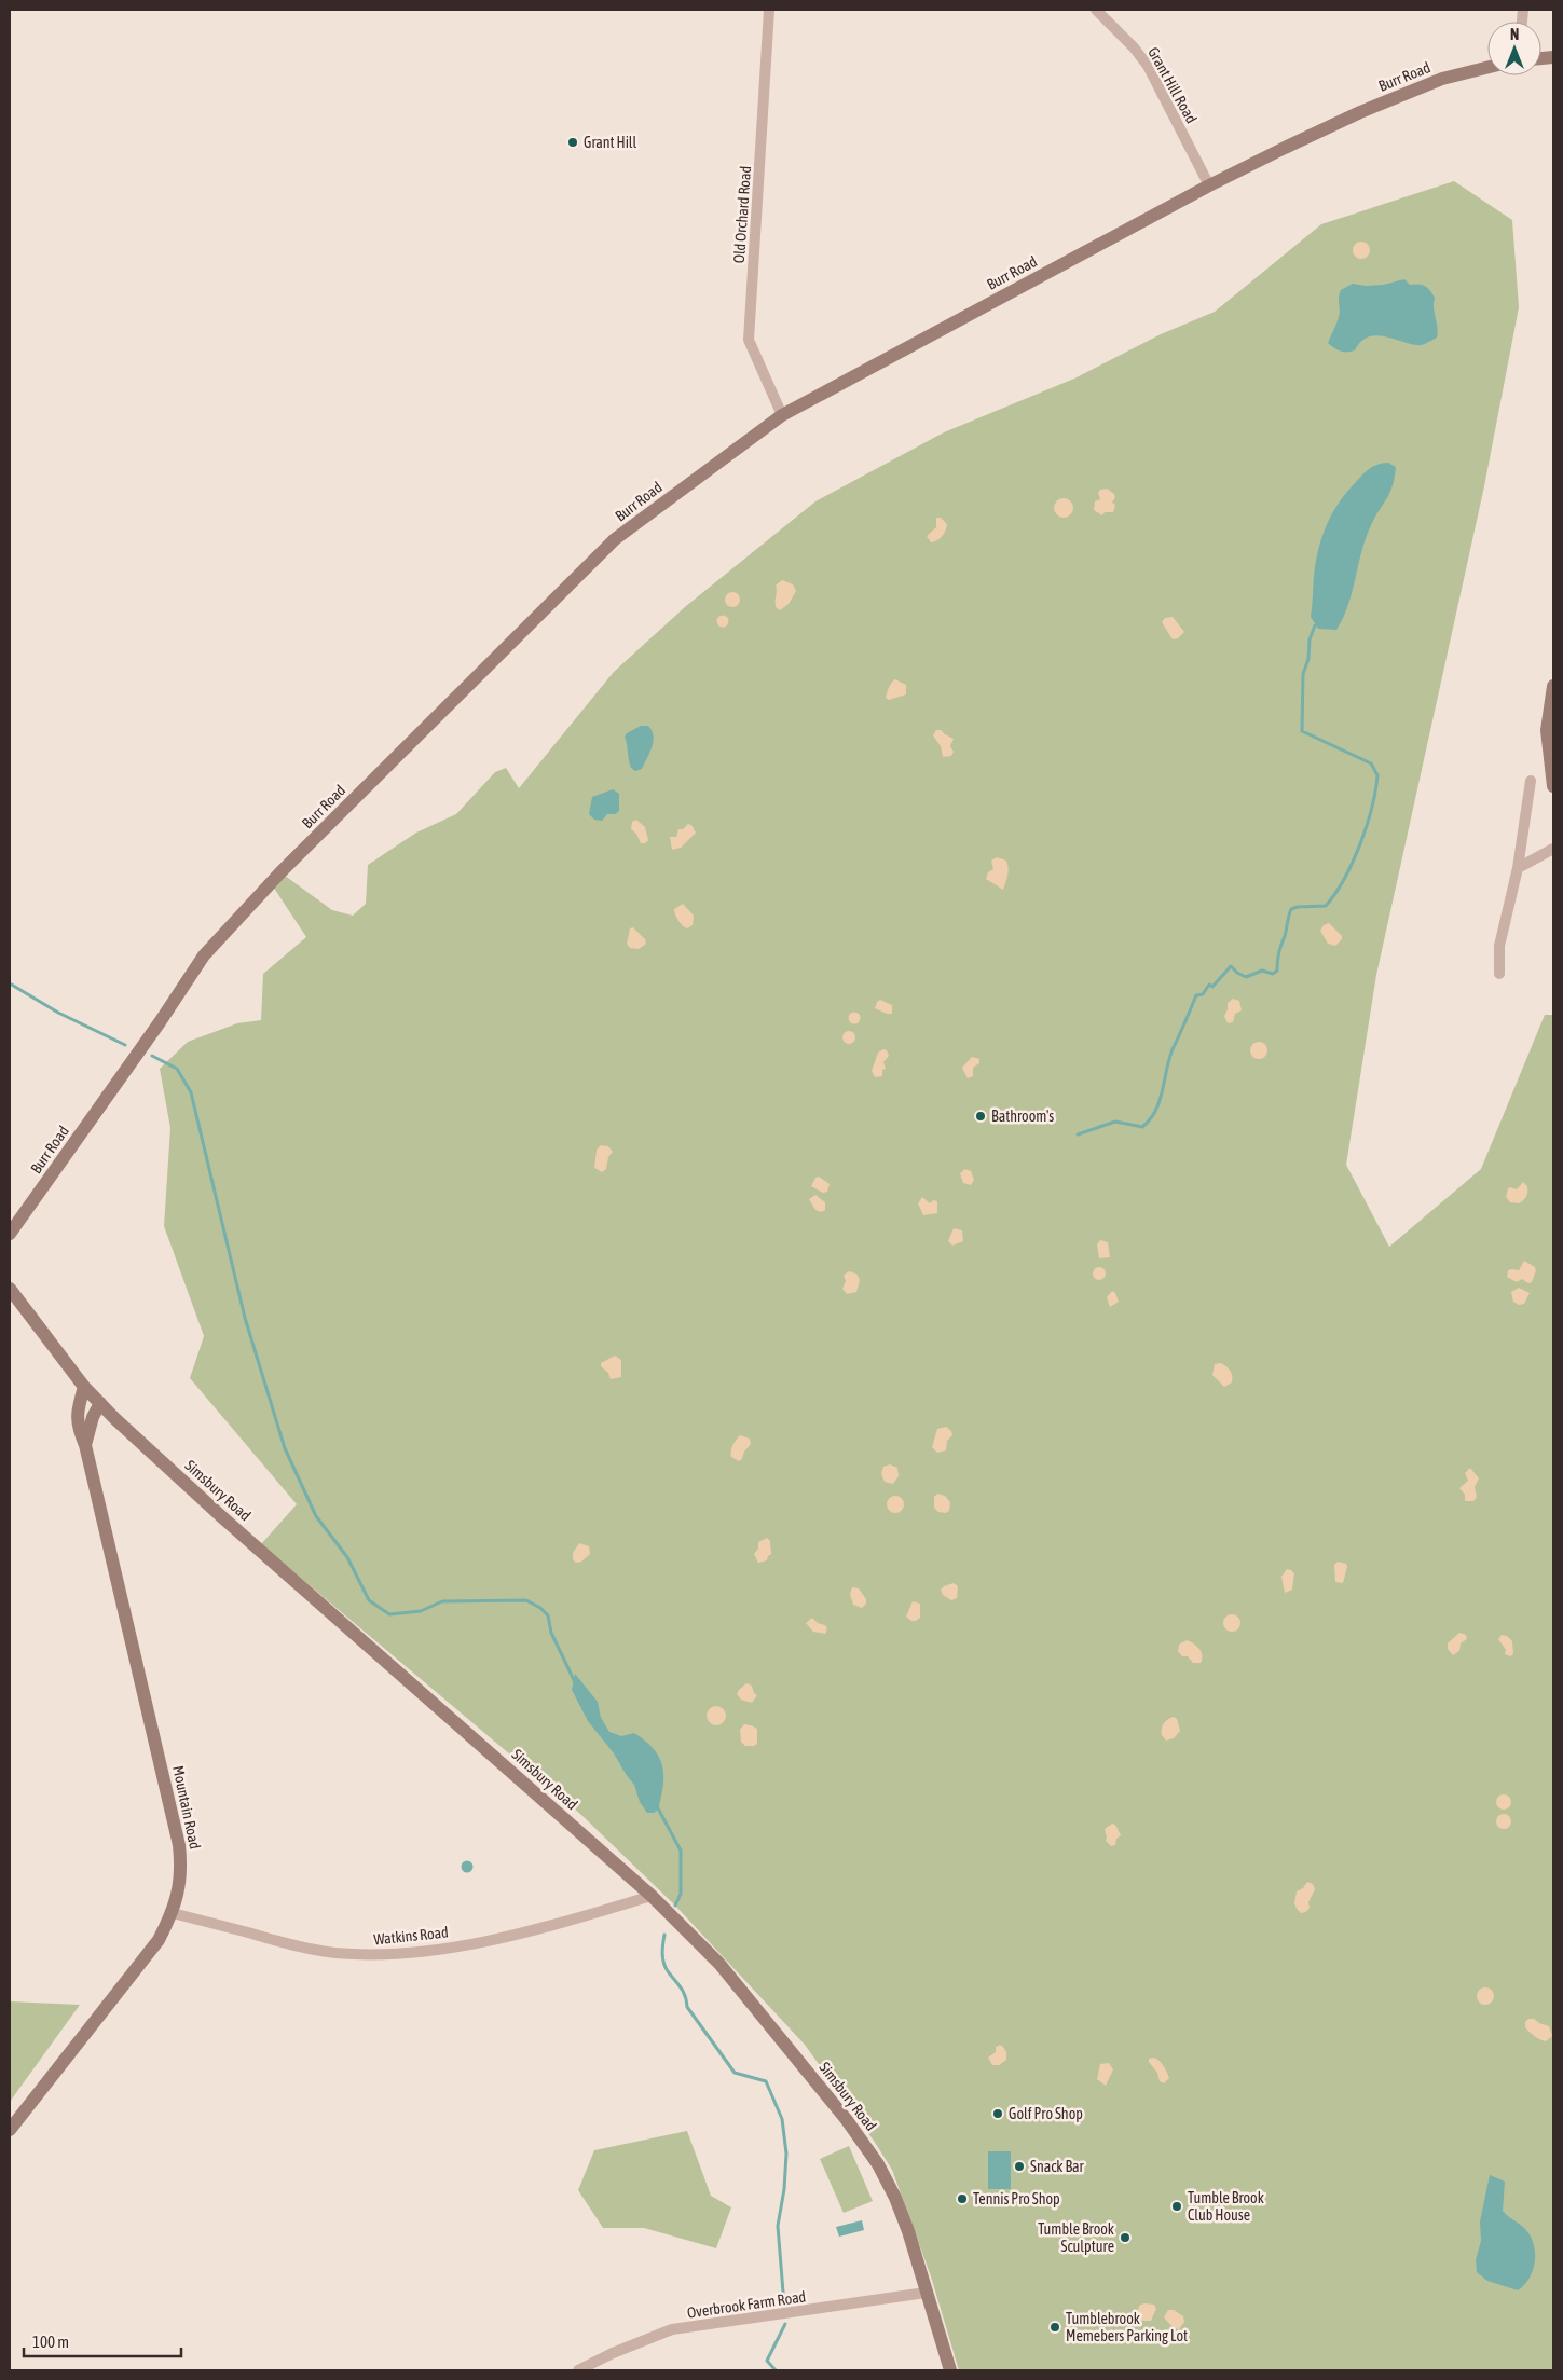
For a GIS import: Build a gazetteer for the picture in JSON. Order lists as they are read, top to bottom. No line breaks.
{"streets":{"main road":["Burr Road","Simsbury Road","Mountain Road"],"street":["Grant Hill Road","Old Orchard Road","Watkins Road","Overbrook Farm Road"]},"crossings":[["Burr Road","Grant Hill Road"],["Burr Road","Old Orchard Road"],["Simsbury Road","Mountain Road"],["Simsbury Road","Watkins Road"],["Simsbury Road","Overbrook Farm Road"],["Mountain Road","Watkins Road"]],"places":["Grant Hill","Bathroom's","Golf Pro Shop","Snack Bar","Tennis Pro Shop","Tumble Brook Club House","Tumble Brook Sculpture","Tumblebrook Memebers Parking Lot"],"scale_bar":"100 m","north":"top"}
